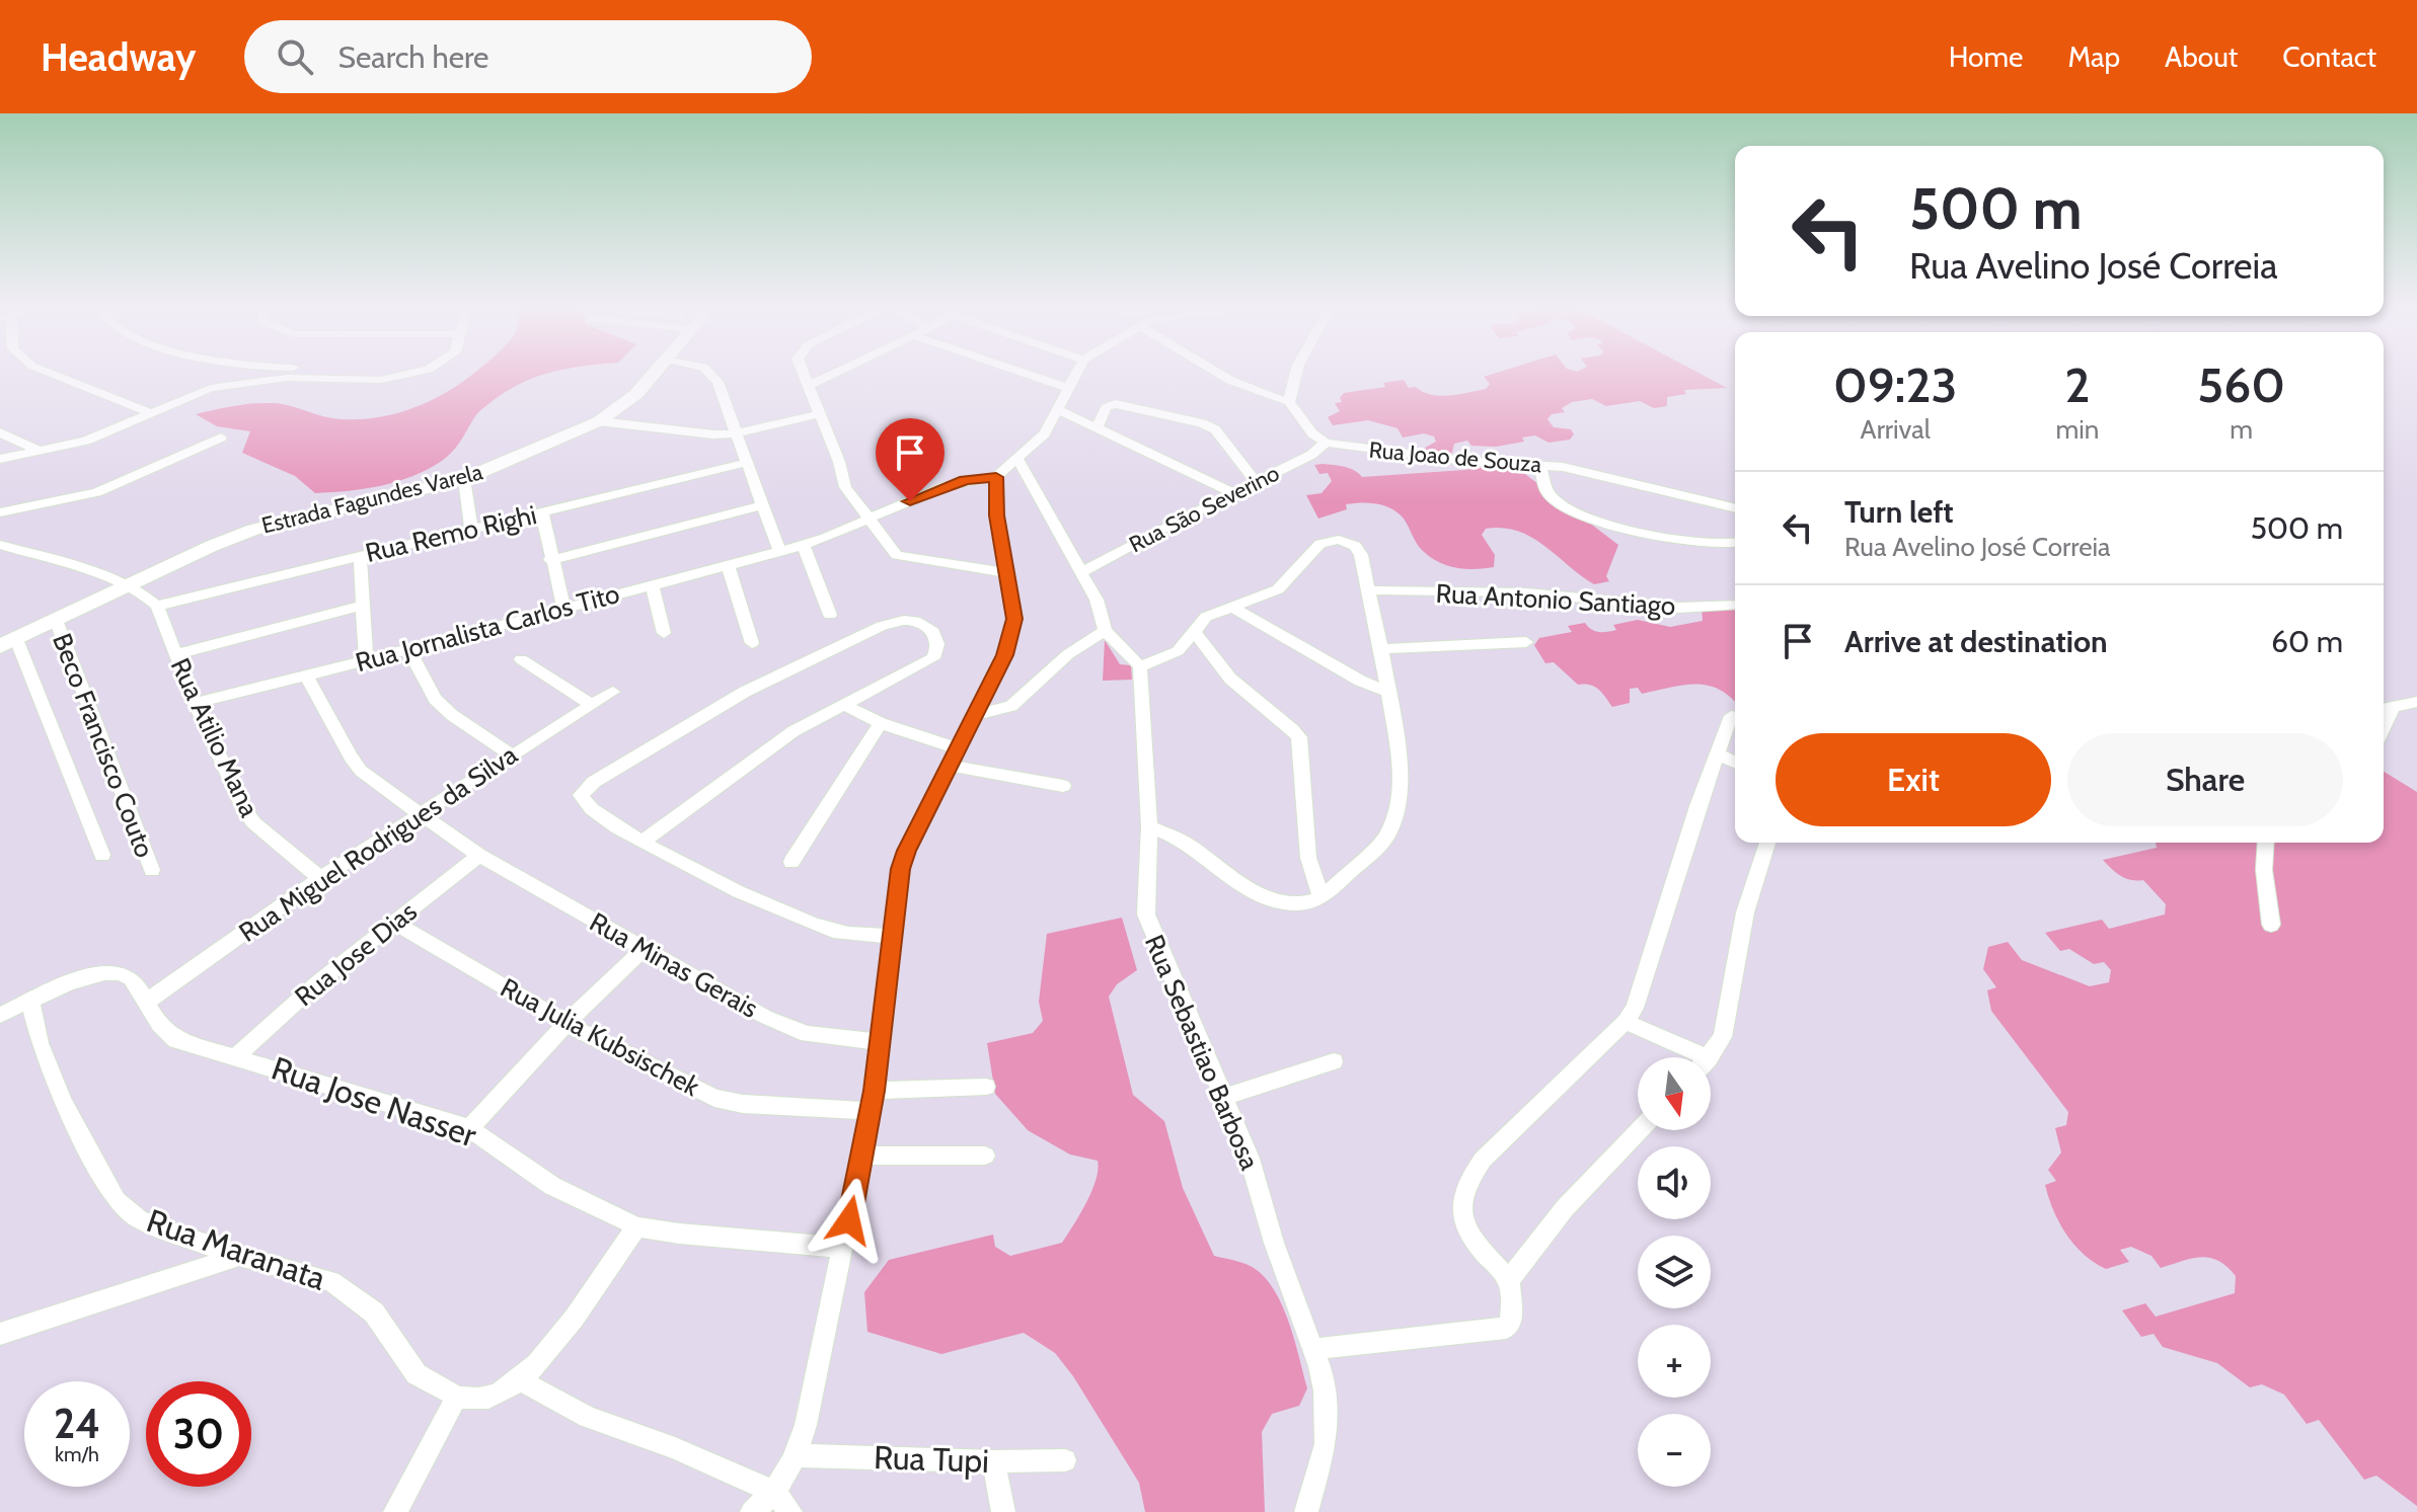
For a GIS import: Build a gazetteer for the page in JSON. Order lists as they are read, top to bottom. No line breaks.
{"streets":{"street":["Rua Joao de Souza","Estrada Fagundes Varela","Rua São Severino","Rua Remo Righi","Rua Antonio Santiago","Rua Jornalista Carlos Tito","Rua Atilio Mana","Beco Francisco Couto","Rua Miguel Rodrigues da Silva","Rua Jose Dias","Rua Minas Gerais","Rua Julia Kubsischek","Rua Sebastiao Barbosa","Rua Jose Nasser","Rua Maranata","Rua Tupi"]},"crossings":[["Rua Joao de Souza","Rua São Severino"],["Estrada Fagundes Varela","Beco Francisco Couto"],["Rua Remo Righi","Rua Atilio Mana"],["Rua Jornalista Carlos Tito","Rua Atilio Mana"],["Rua Jornalista Carlos Tito","Rua Minas Gerais"],["Rua Atilio Mana","Rua Miguel Rodrigues da Silva"],["Rua Miguel Rodrigues da Silva","Rua Minas Gerais"],["Rua Miguel Rodrigues da Silva","Rua Jose Nasser"],["Rua Jose Dias","Rua Minas Gerais"],["Rua Jose Dias","Rua Julia Kubsischek"],["Rua Jose Dias","Rua Jose Nasser"],["Rua Jose Nasser","Rua Maranata"]],"north":"bottom","page":{"header":"Headway","search":"Search here","nav":["Home","Map","About","Contact"],"turn":["500 m","Rua Avelino José Correia"],"eta":["09:23","Arrival","2","min","560","m"],"list":[{"name":"Turn left","note":"Rua Avelino José Correia","value":"500 m"},{"name":"Arrive at destination","value":"60 m"}],"buttons":["Exit","Share"],"map_buttons":["+","−"],"speed":"24 km/h","limit":"30"}}
